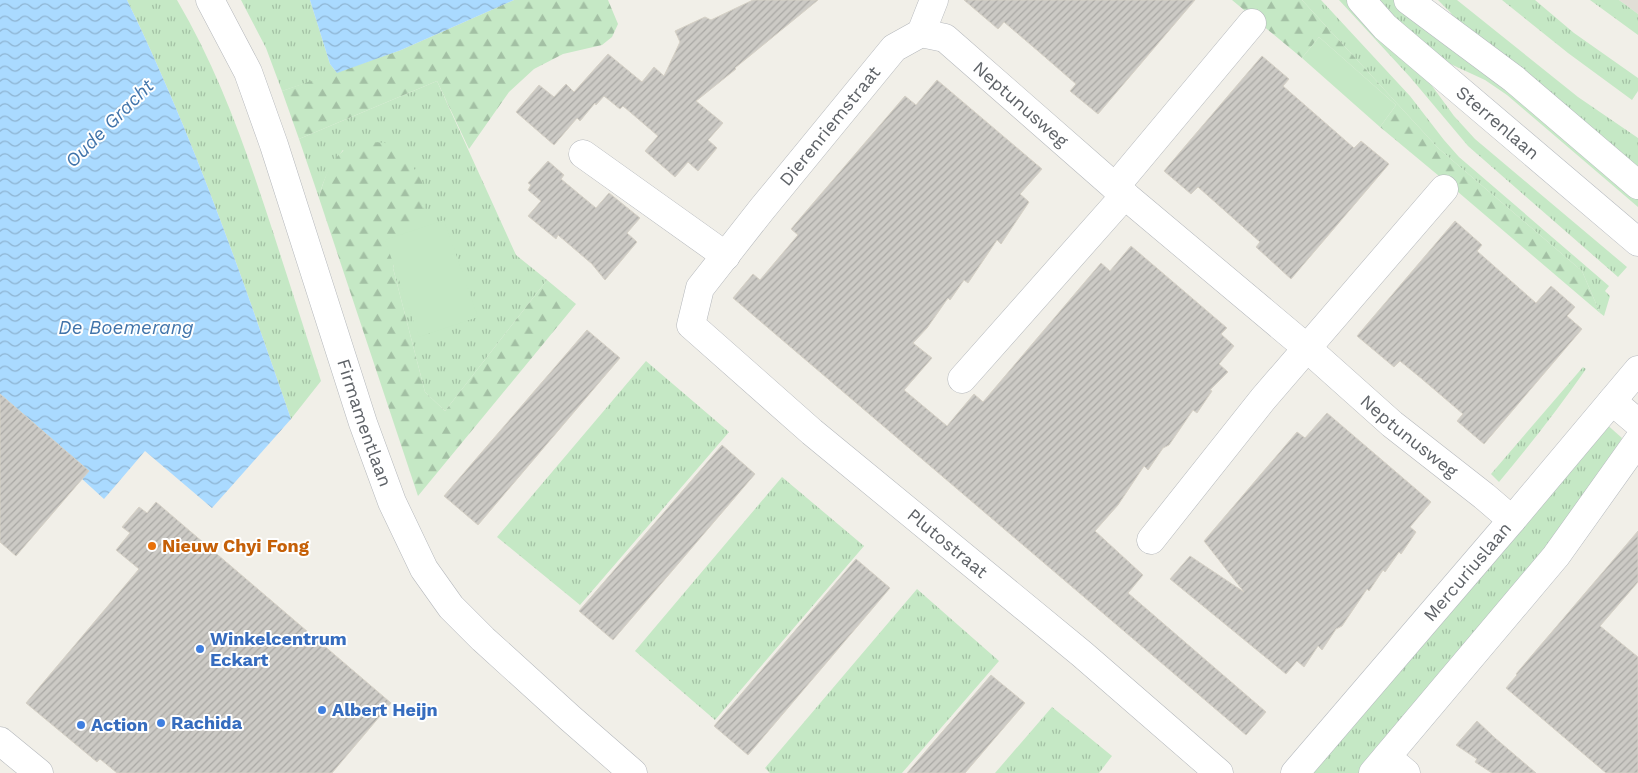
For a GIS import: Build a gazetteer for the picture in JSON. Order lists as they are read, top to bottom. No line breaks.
{"streets":{"street":["Neptunusweg","Sterrenlaan","Dierenriemstraat","Firmamentlaan","Plutostraat","Mercuriuslaan"]},"crossings":[["Neptunusweg","Dierenriemstraat"],["Neptunusweg","Mercuriuslaan"],["Dierenriemstraat","Plutostraat"]],"water":["Oude Gracht","De Boemerang"],"places":["Nieuw Chyi Fong","Winkelcentrum Eckart","Albert Heijn","Rachida","Action"]}
